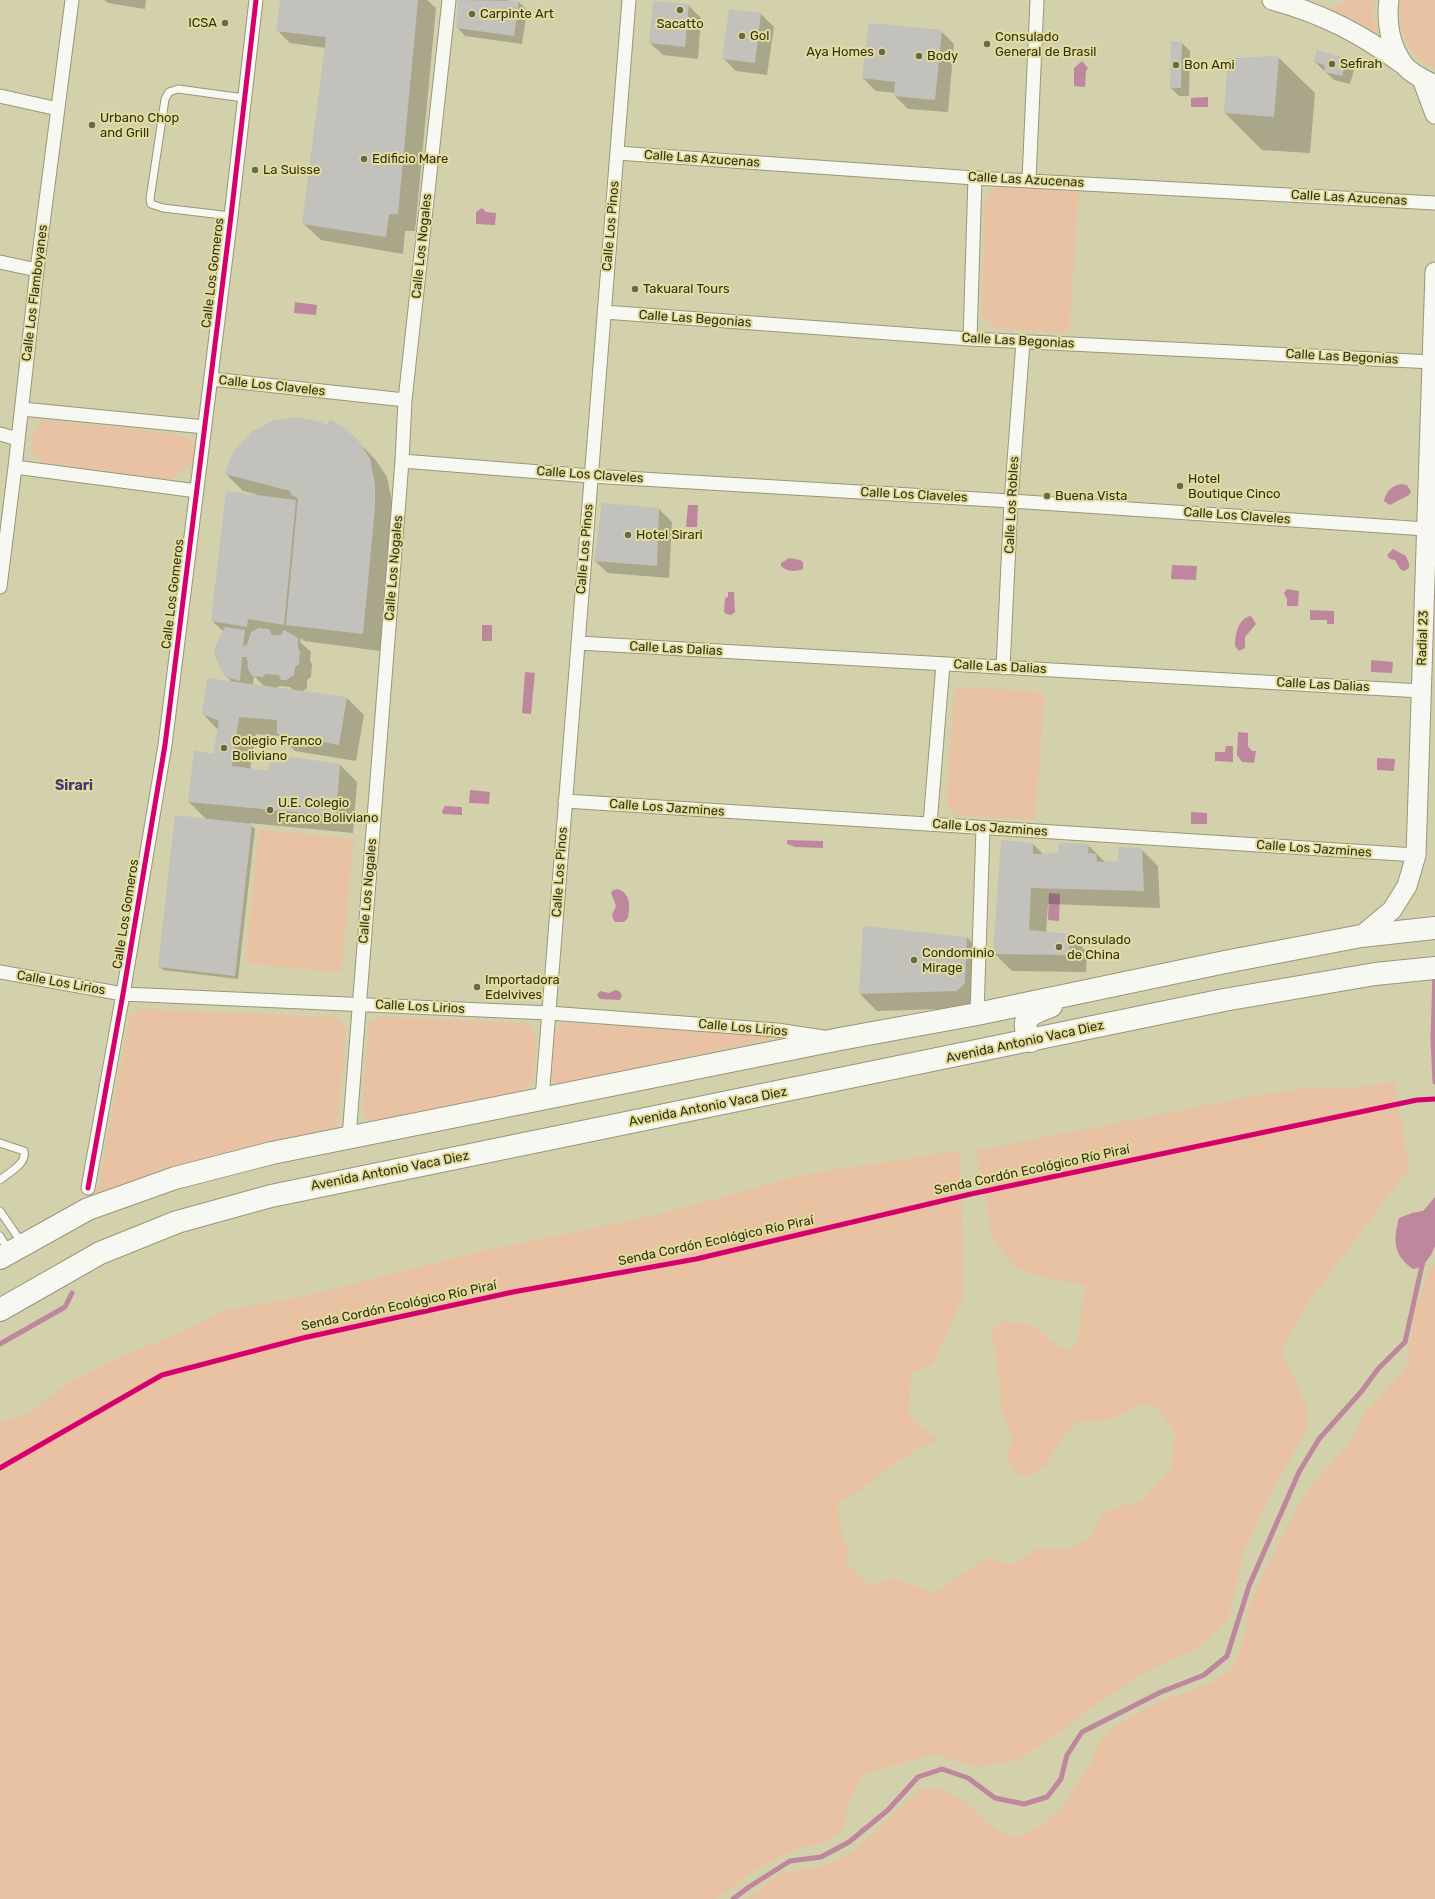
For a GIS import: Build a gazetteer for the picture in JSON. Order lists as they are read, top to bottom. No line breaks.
{"streets":{"highway":["Avenida Antonio Vaca Diez"],"street":["Calle Las Azucenas","Calle Los Pinos","Calle Los Nogales","Calle Los Gomeros","Calle Los Flamboyanes","Calle Las Begonias","Calle Los Claveles","Calle Los Robles","Radial 23","Calle Las Dalias","Calle Los Jazmines","Calle Los Lirios"],"cycle path":["Senda Cordón Ecológico Río Piraí"]},"crossings":[["Calle Las Azucenas","Calle Los Pinos"],["Calle Los Pinos","Calle Las Begonias"],["Calle Los Pinos","Calle Los Claveles"],["Calle Los Pinos","Calle Las Dalias"],["Calle Los Pinos","Calle Los Jazmines"],["Calle Los Pinos","Calle Los Lirios"],["Calle Los Nogales","Calle Los Claveles"],["Calle Los Nogales","Calle Los Lirios"],["Calle Los Gomeros","Calle Los Claveles"],["Calle Los Gomeros","Calle Los Lirios"],["Calle Las Begonias","Calle Los Robles"],["Calle Las Begonias","Radial 23"],["Calle Los Claveles","Calle Los Robles"],["Calle Los Claveles","Radial 23"],["Calle Los Robles","Calle Las Dalias"],["Radial 23","Calle Las Dalias"],["Radial 23","Calle Los Jazmines"]],"districts":["Sirari"],"places":["Sacatto","Carpinte Art","ICSA","Gol","Consulado General de Brasil","Aya Homes","Body","Sefirah","Bon Ami","Urbano Chop and Grill","Edificio Mare","La Suisse","Takuaral Tours","Hotel Boutique Cinco","Buena Vista","Hotel Sirari","Colegio Franco Boliviano","U.E. Colegio Franco Boliviano","Consulado de China","Condominio Mirage","Importadora Edelvives"]}
